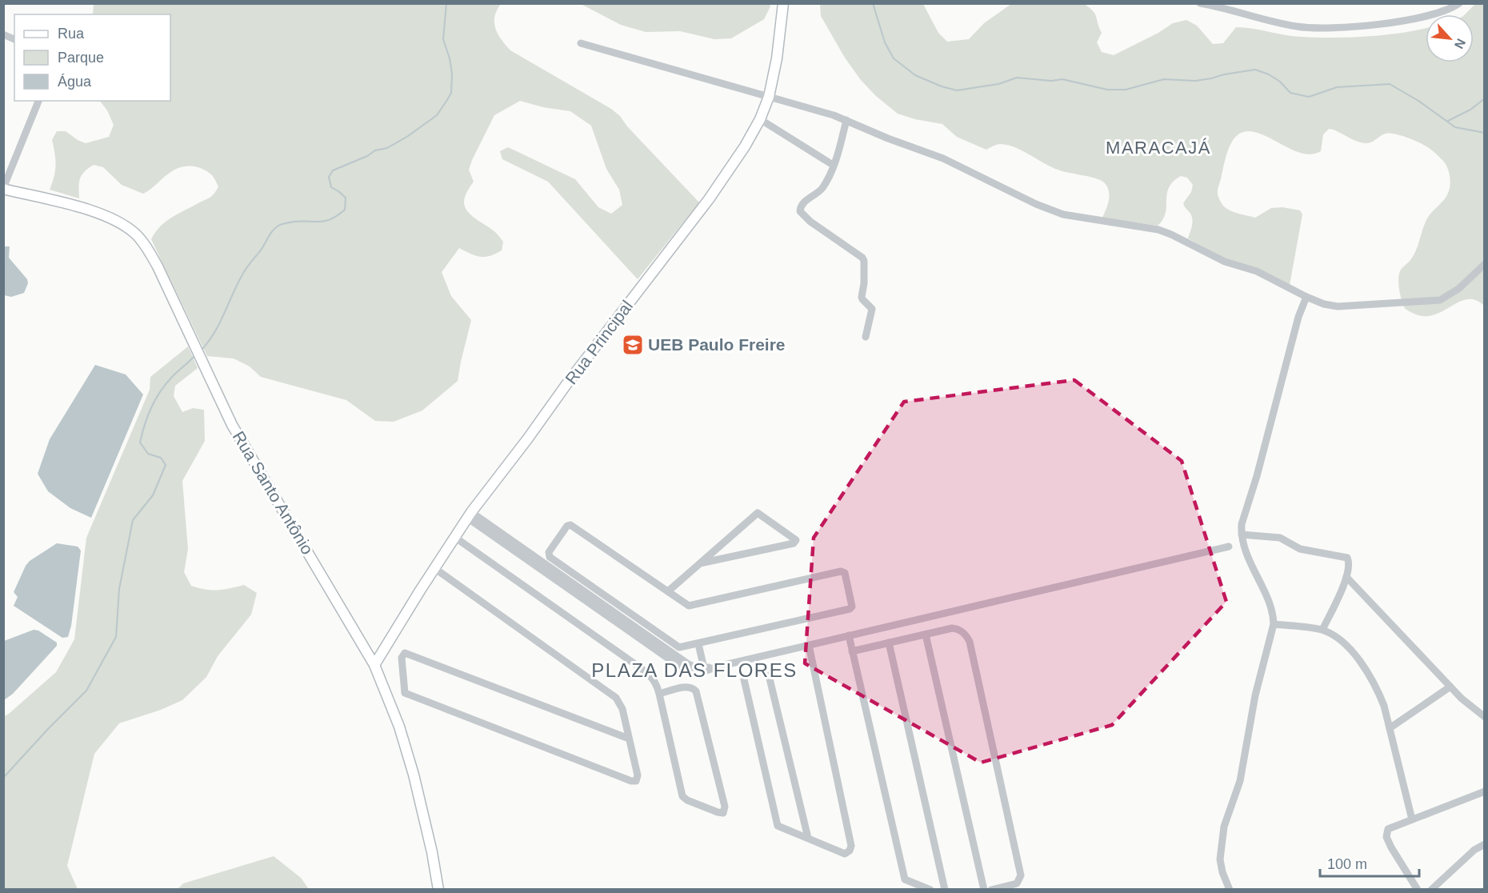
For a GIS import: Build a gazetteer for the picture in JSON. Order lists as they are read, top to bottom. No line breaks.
{"streets":{"main road":["Rua Principal","Rua Santo Antônio"]},"crossings":[["Rua Principal","Rua Santo Antônio"]],"districts":["MARACAJÁ","PLAZA DAS FLORES"],"places":{"school or university":["UEB Paulo Freire"]},"legend":["Rua","Parque","Água"],"scale_bar":"100 m","north":"bottom right"}
